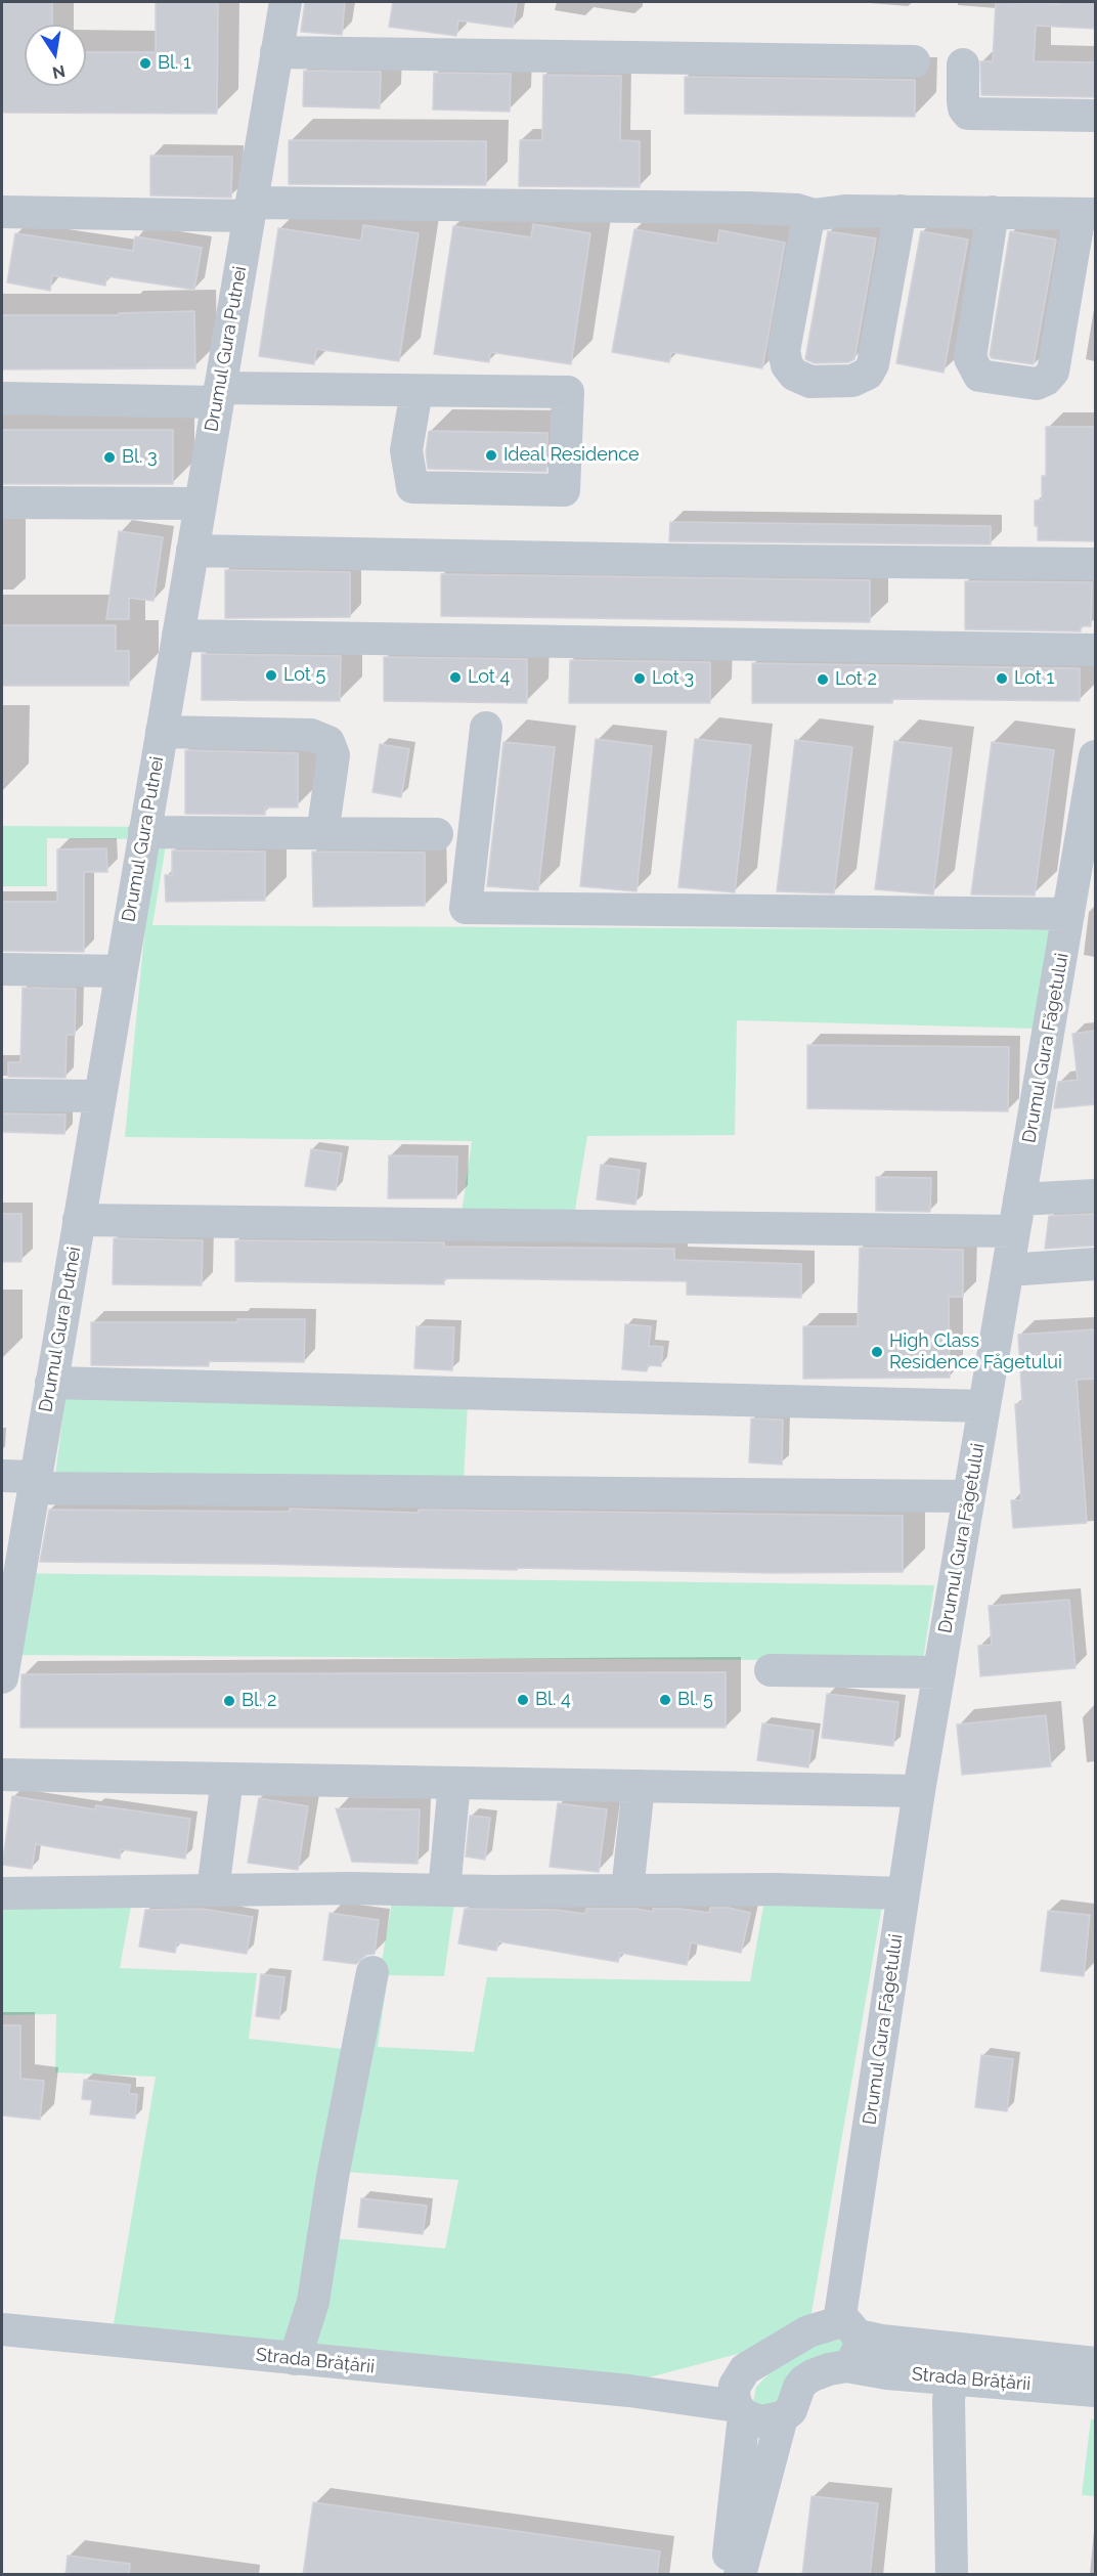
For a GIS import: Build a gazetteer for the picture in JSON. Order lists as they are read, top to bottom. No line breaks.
{"streets":{"street":["Drumul Gura Putnei","Drumul Gura Făgetului","Strada Brățării"]},"crossings":[["Drumul Gura Făgetului","Strada Brățării"]],"places":["Bl. 1","Ideal Residence","Bl. 3","Lot 5","Lot 4","Lot 3","Lot 1","Lot 2","High Class Residence Făgetului","Bl. 4","Bl. 5","Bl. 2"],"north":"bottom"}
